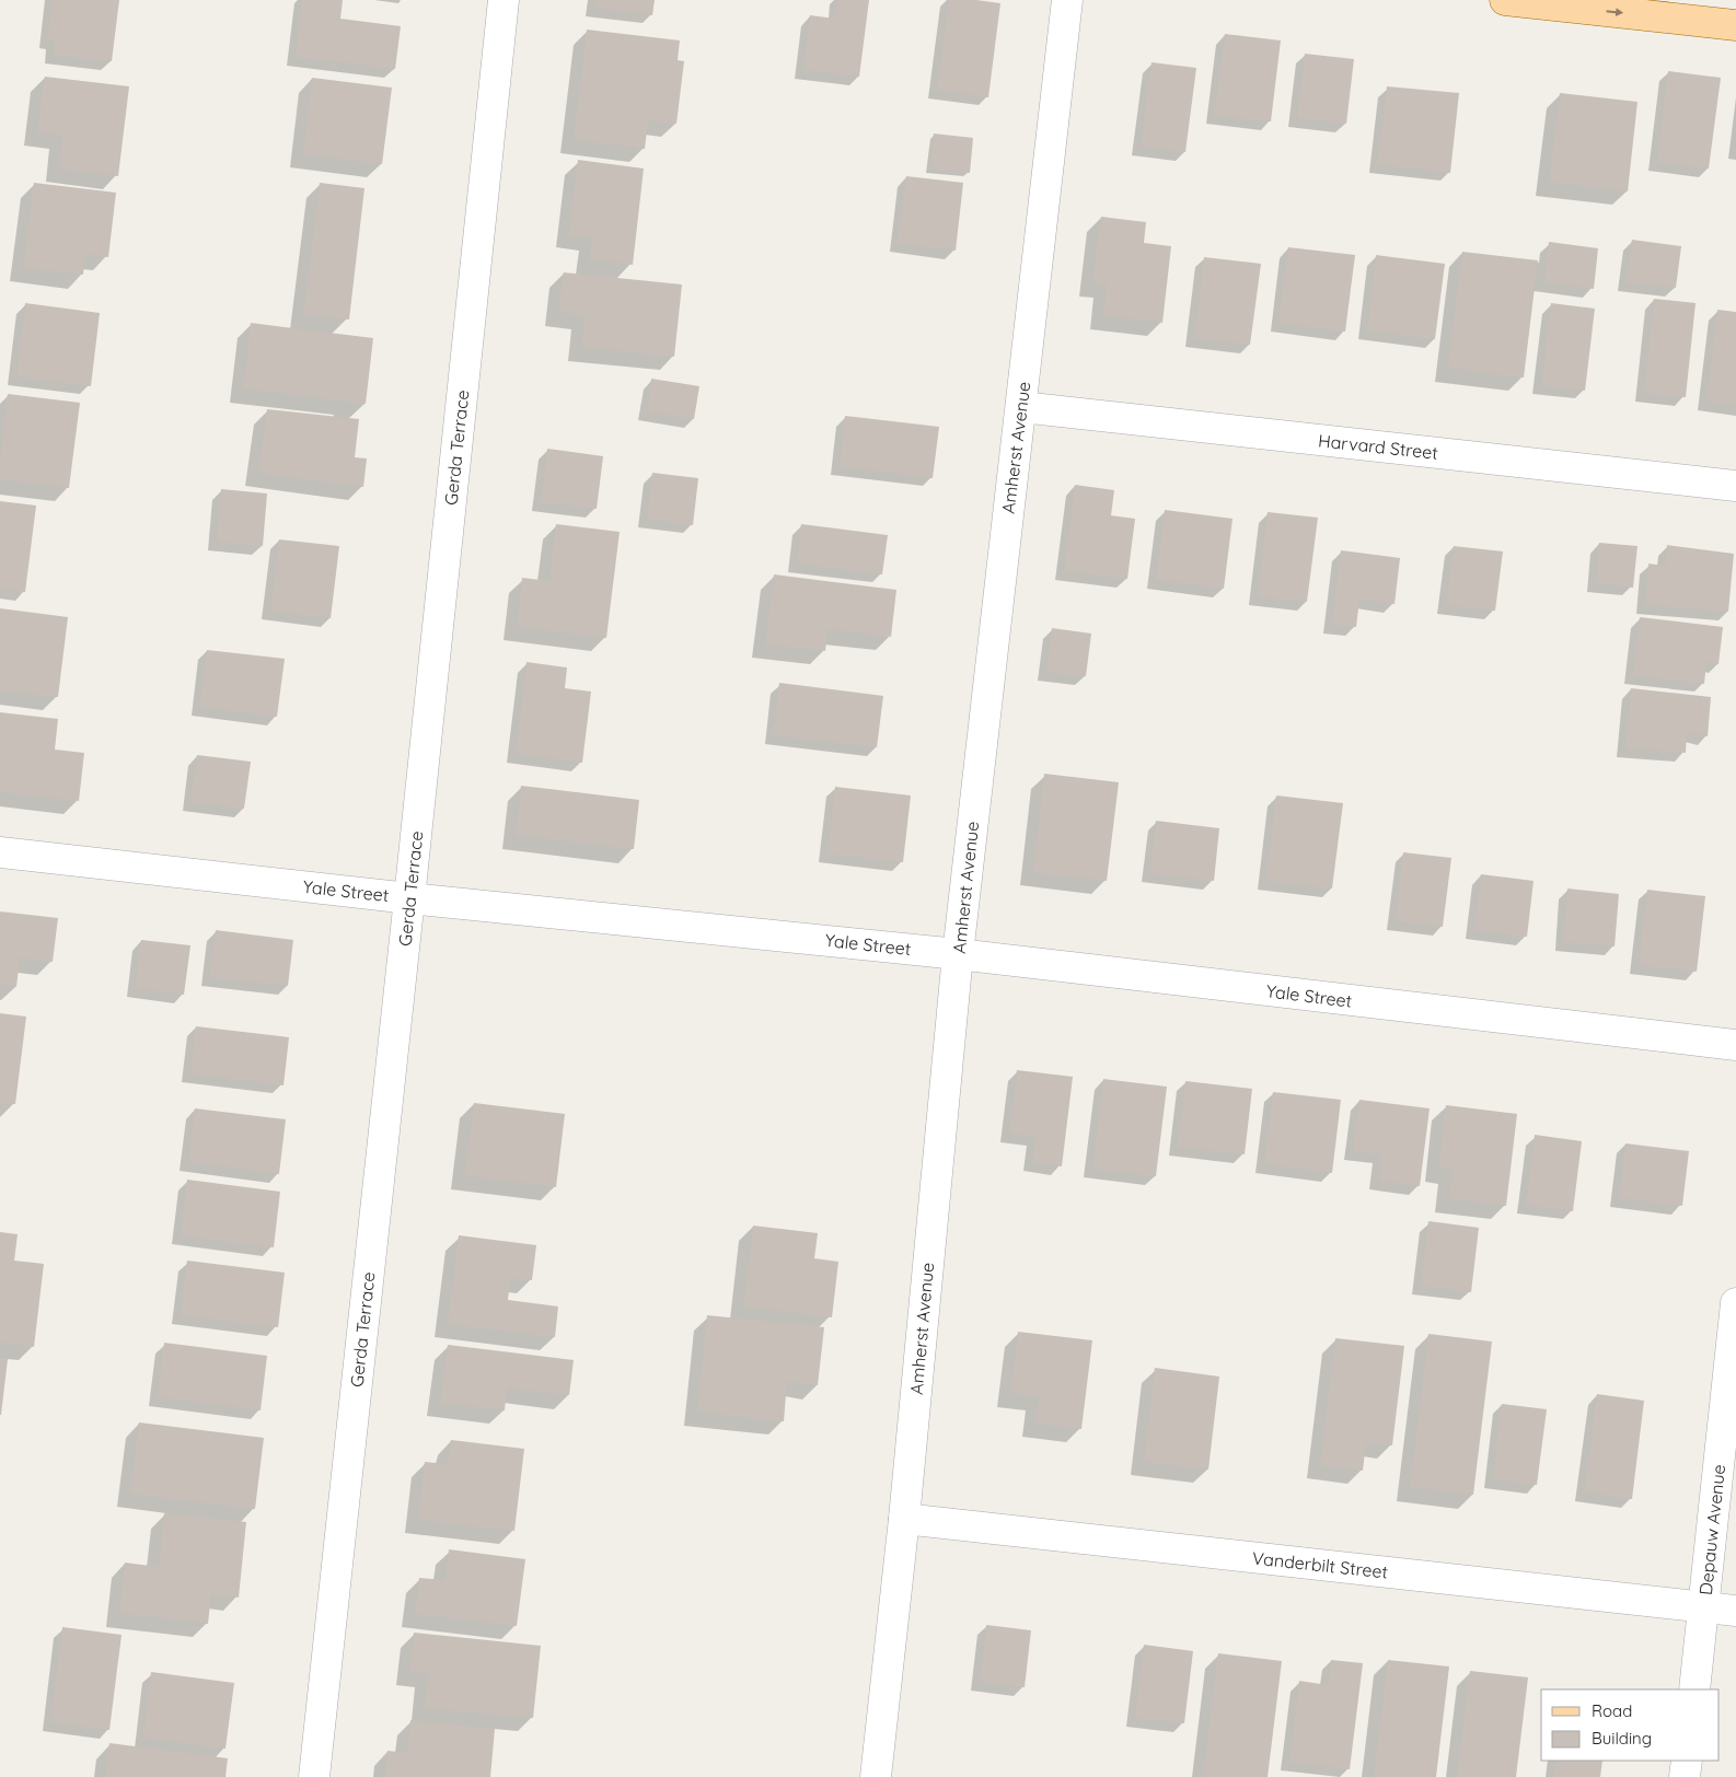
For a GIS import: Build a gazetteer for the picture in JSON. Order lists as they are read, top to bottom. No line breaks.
{"streets":{"street":["Harvard Street","Gerda Terrace","Amherst Avenue","Yale Street","Depauw Avenue","Vanderbilt Street"]},"crossings":[["Harvard Street","Amherst Avenue"],["Gerda Terrace","Yale Street"],["Amherst Avenue","Yale Street"],["Amherst Avenue","Vanderbilt Street"],["Depauw Avenue","Vanderbilt Street"]],"legend":["Road","Building"]}
